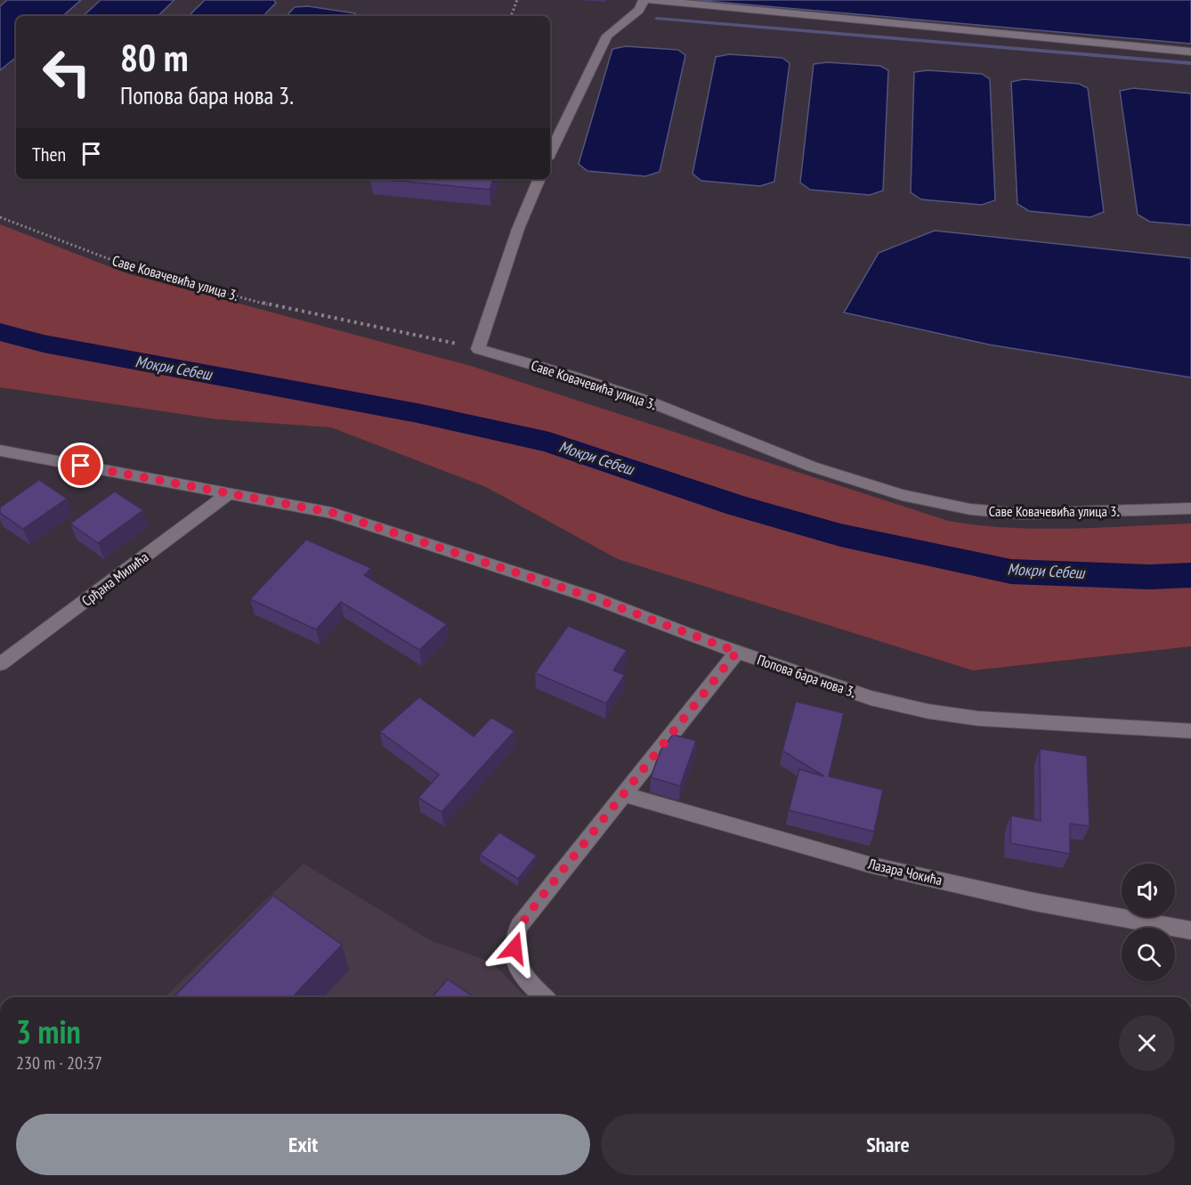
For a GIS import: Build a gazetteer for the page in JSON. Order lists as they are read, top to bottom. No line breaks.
{"streets":{"street":["Саве Ковачевића улица 3.","Срђана Милића","Попова бара нова 3.","Лазара Чокића"]},"crossings":[["Срђана Милића","Попова бара нова 3."]],"water":["Мокри Себеш"],"page":{"turn":["80 m","Попова бара нова 3."],"then":"Then","heading":["3 min","230 m · 20:37"],"buttons":["Exit","Share"]}}
